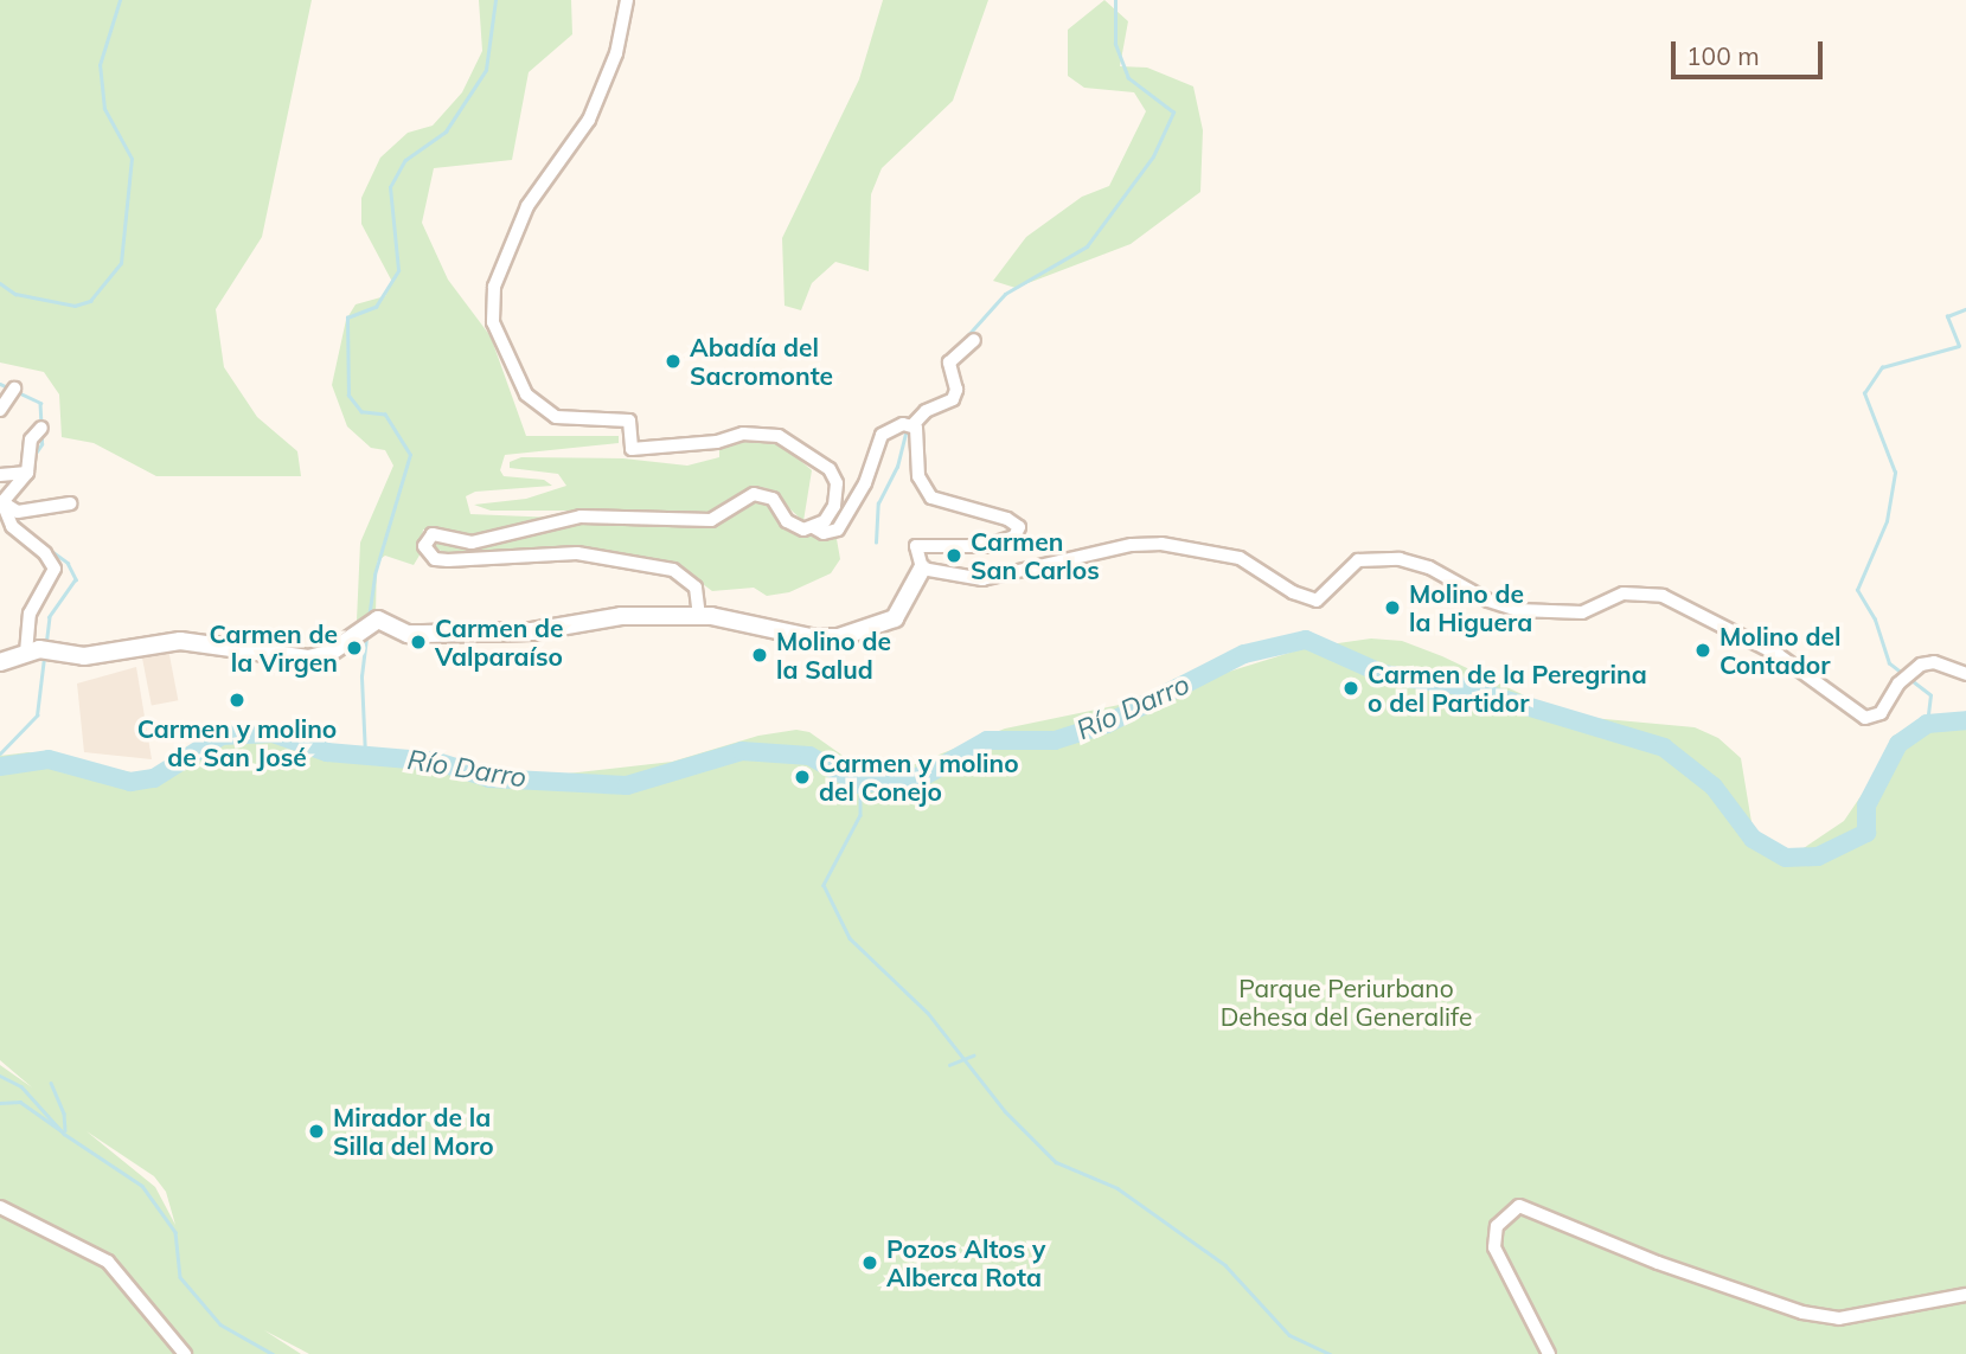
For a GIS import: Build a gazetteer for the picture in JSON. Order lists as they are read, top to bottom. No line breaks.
{"water":["Río Darro"],"parks":["Parque Periurbano Dehesa del Generalife"],"places":["Abadía del Sacromonte","Carmen San Carlos","Molino de la Higuera","Carmen de Valparaíso","Carmen de la Virgen","Molino del Contador","Molino de la Salud","Carmen de la Peregrina o del Partidor","Carmen y molino de San José","Carmen y molino del Conejo","Mirador de la Silla del Moro","Pozos Altos y Alberca Rota"],"scale_bar":"100 m"}
